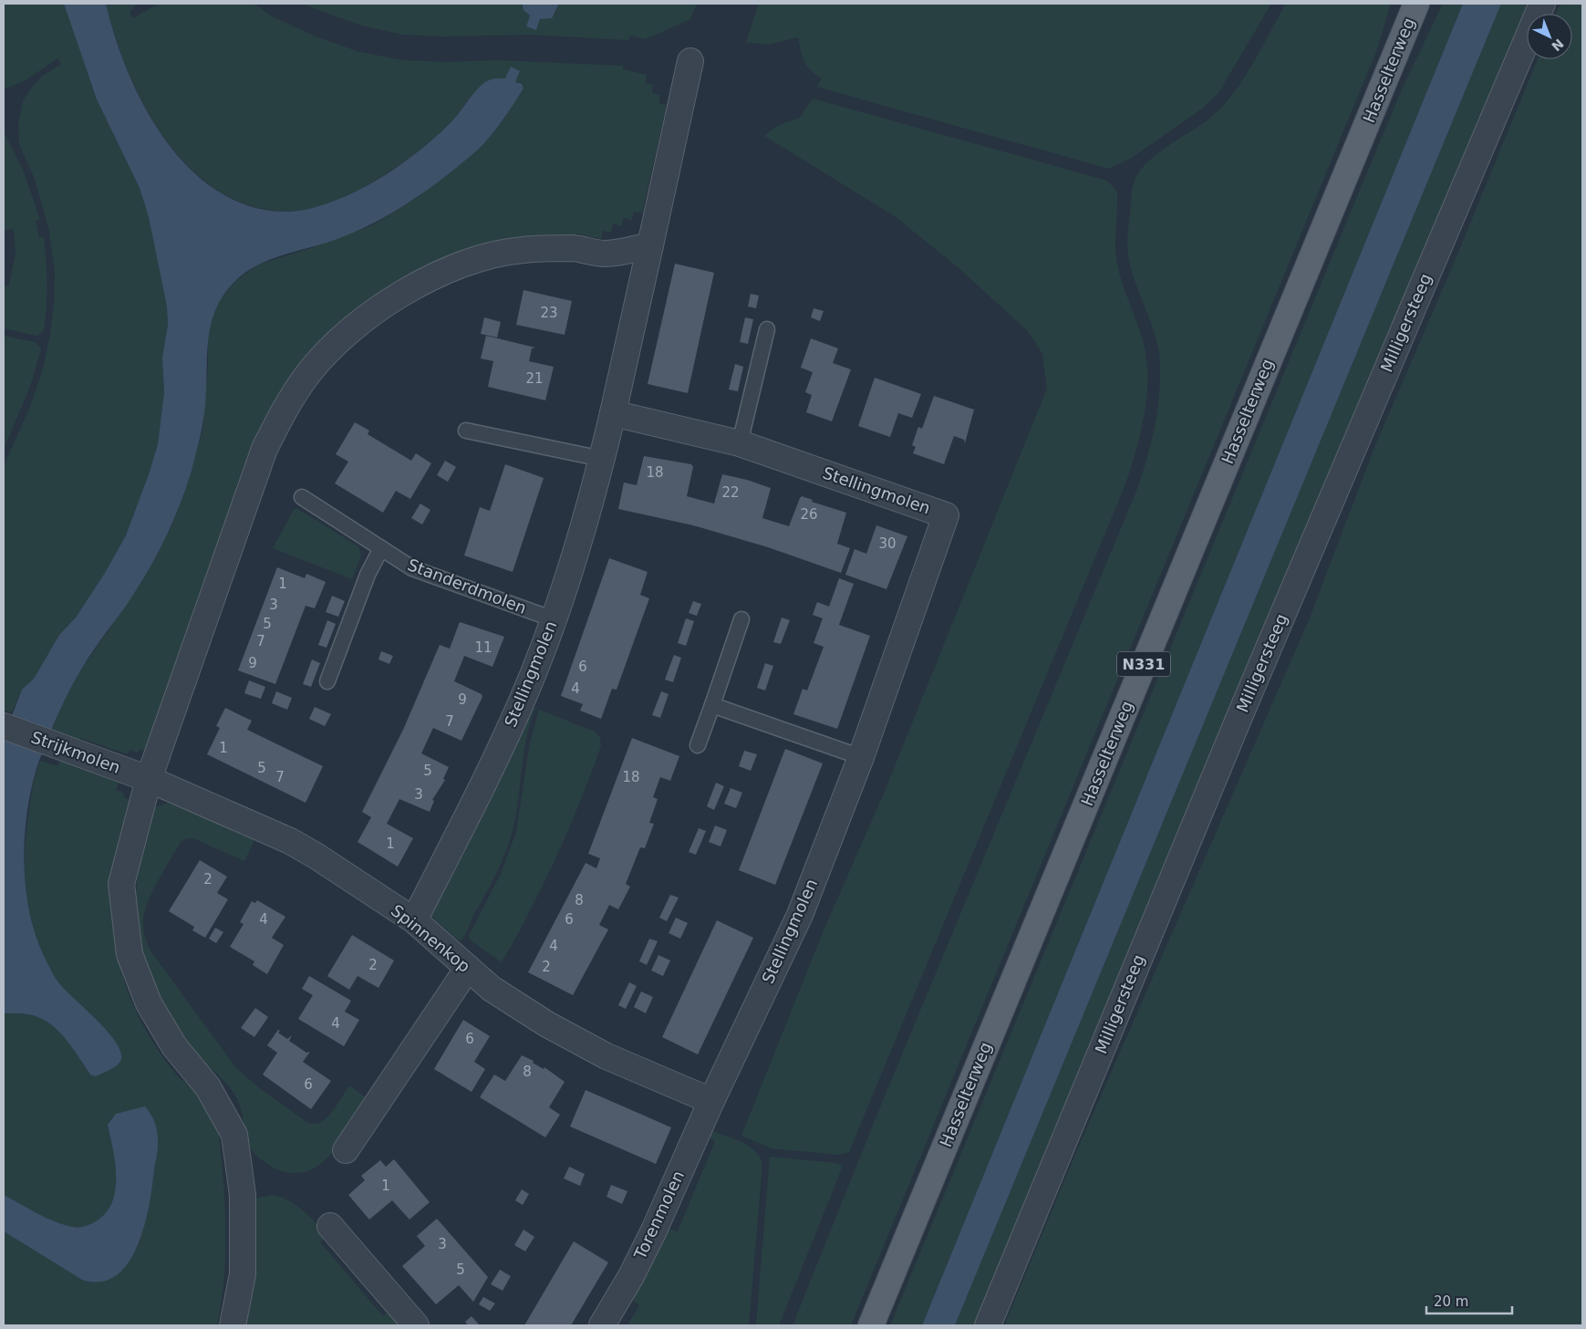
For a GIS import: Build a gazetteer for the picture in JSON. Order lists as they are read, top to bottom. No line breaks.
{"streets":{"main road":["Hasselterweg","N331"],"street":["Milligersteeg","Stellingmolen","Strijkmolen","Spinnenkop","Torenmolen"],"lane":["Standerdmolen"]},"crossings":[["Stellingmolen","Standerdmolen"],["Stellingmolen","Spinnenkop"],["Stellingmolen","Torenmolen"],["Strijkmolen","Spinnenkop"],["Spinnenkop","Torenmolen"]],"house_numbers":["23","21","18","22","26","30","1","3","5","7","11","9","6","4","9","7","1","5","5","7","18","3","1","2","8","4","6","4","2","2","4","6","8","6","1","3","5"],"scale_bar":"20 m","north":"bottom right"}
